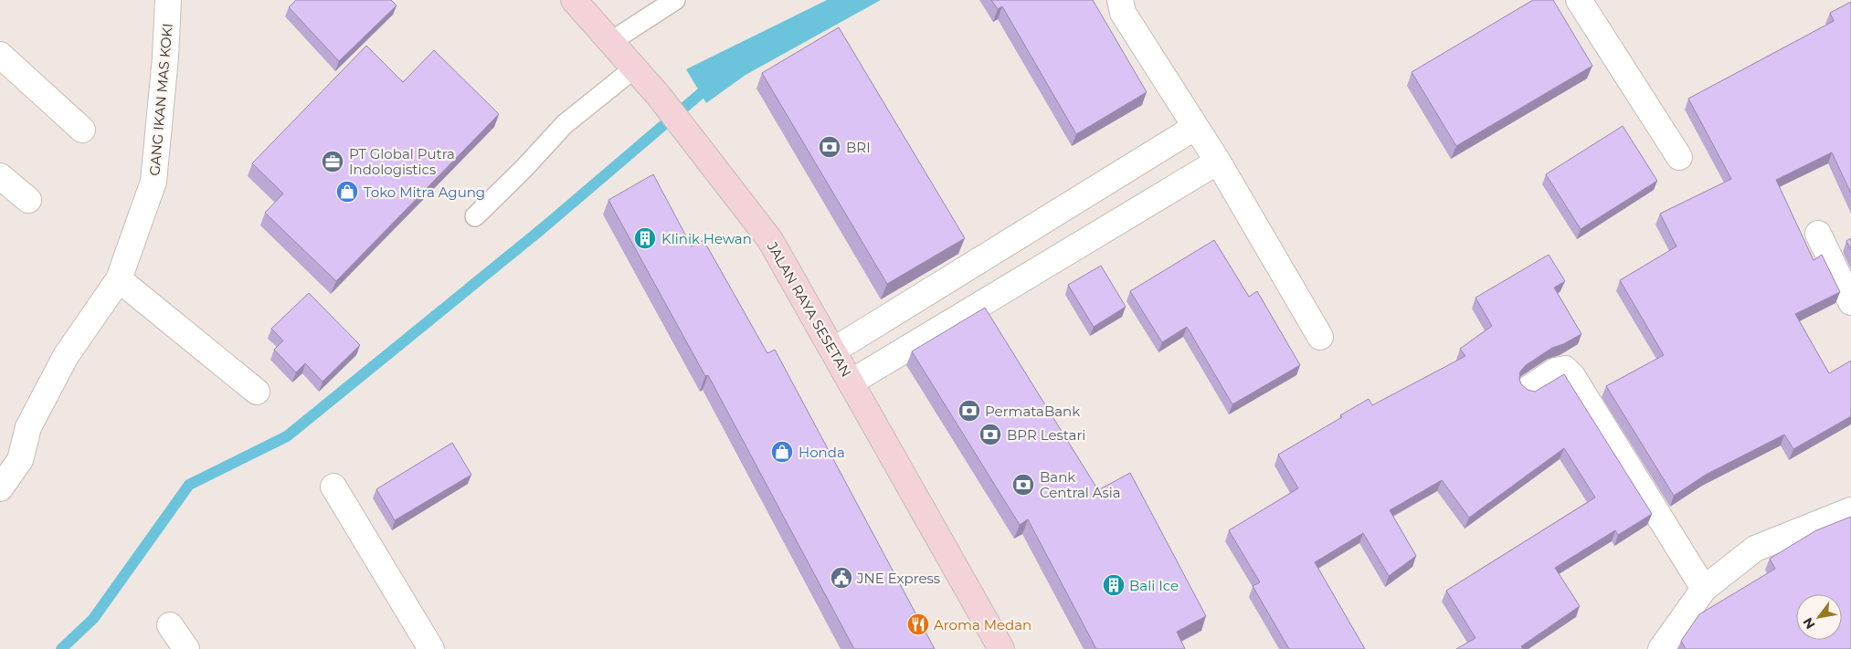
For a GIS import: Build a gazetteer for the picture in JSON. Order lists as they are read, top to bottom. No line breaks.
{"streets":{"main road":["JALAN RAYA SESETAN"],"street":["GANG IKAN MAS KOKI"]},"places":{"bank":["BRI","PermataBank","BPR Lestari","Bank Central Asia"],"office":["PT Global Putra Indologistics"],"shop":["Toko Mitra Agung","Honda"],"building":["Klinik Hewan","Bali Ice"],"public building":["JNE Express"],"restaurant":["Aroma Medan"]},"north":"bottom left"}
